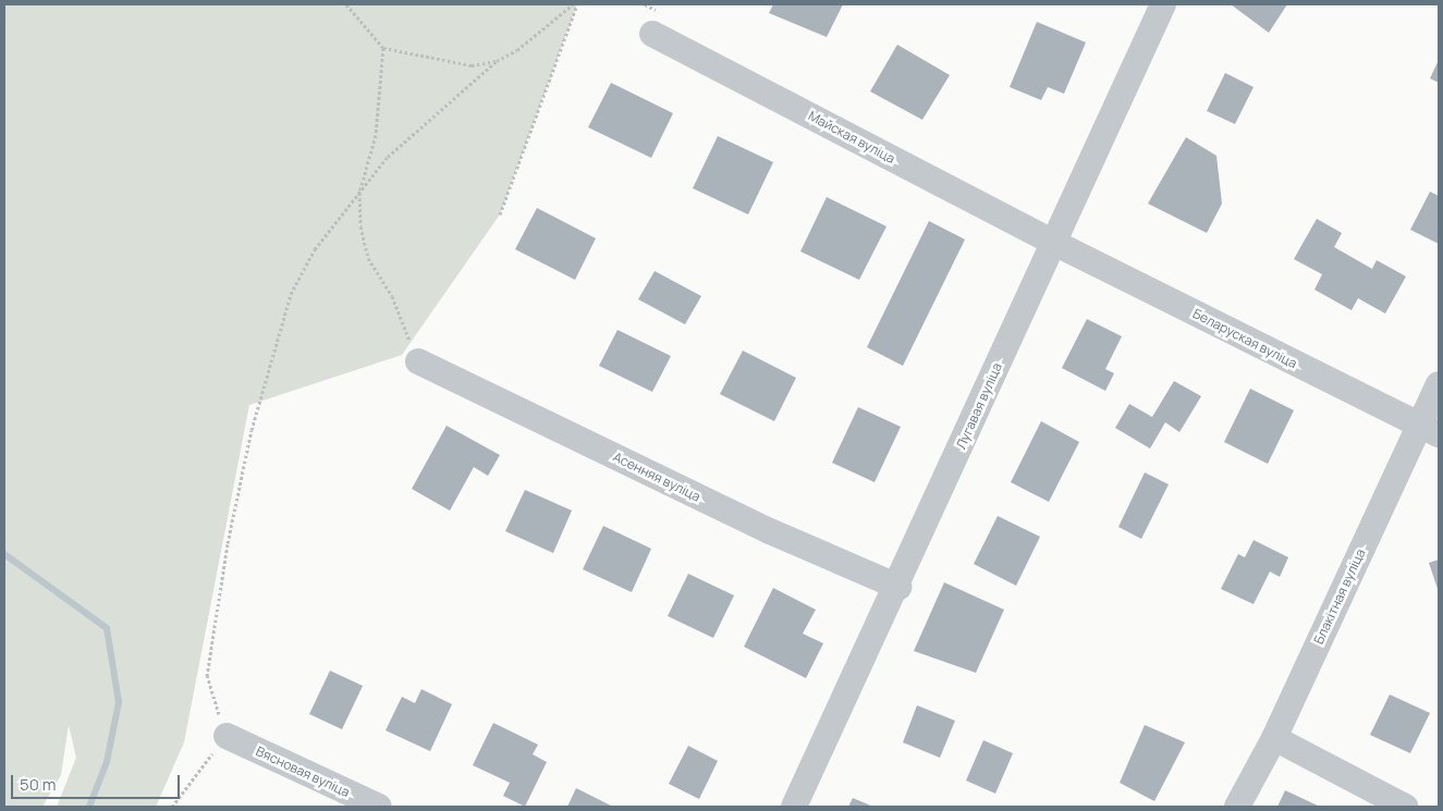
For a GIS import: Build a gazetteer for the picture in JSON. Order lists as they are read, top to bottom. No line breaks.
{"streets":{"street":["Майская вуліца","Беларуская вуліца","Лугавая вуліца","Асенняя вуліца","Блакітная вуліца","Вясновая вуліца"]},"crossings":[["Майская вуліца","Беларуская вуліца"],["Майская вуліца","Лугавая вуліца"],["Беларуская вуліца","Лугавая вуліца"],["Беларуская вуліца","Блакітная вуліца"],["Лугавая вуліца","Асенняя вуліца"]],"scale_bar":"50 m"}
